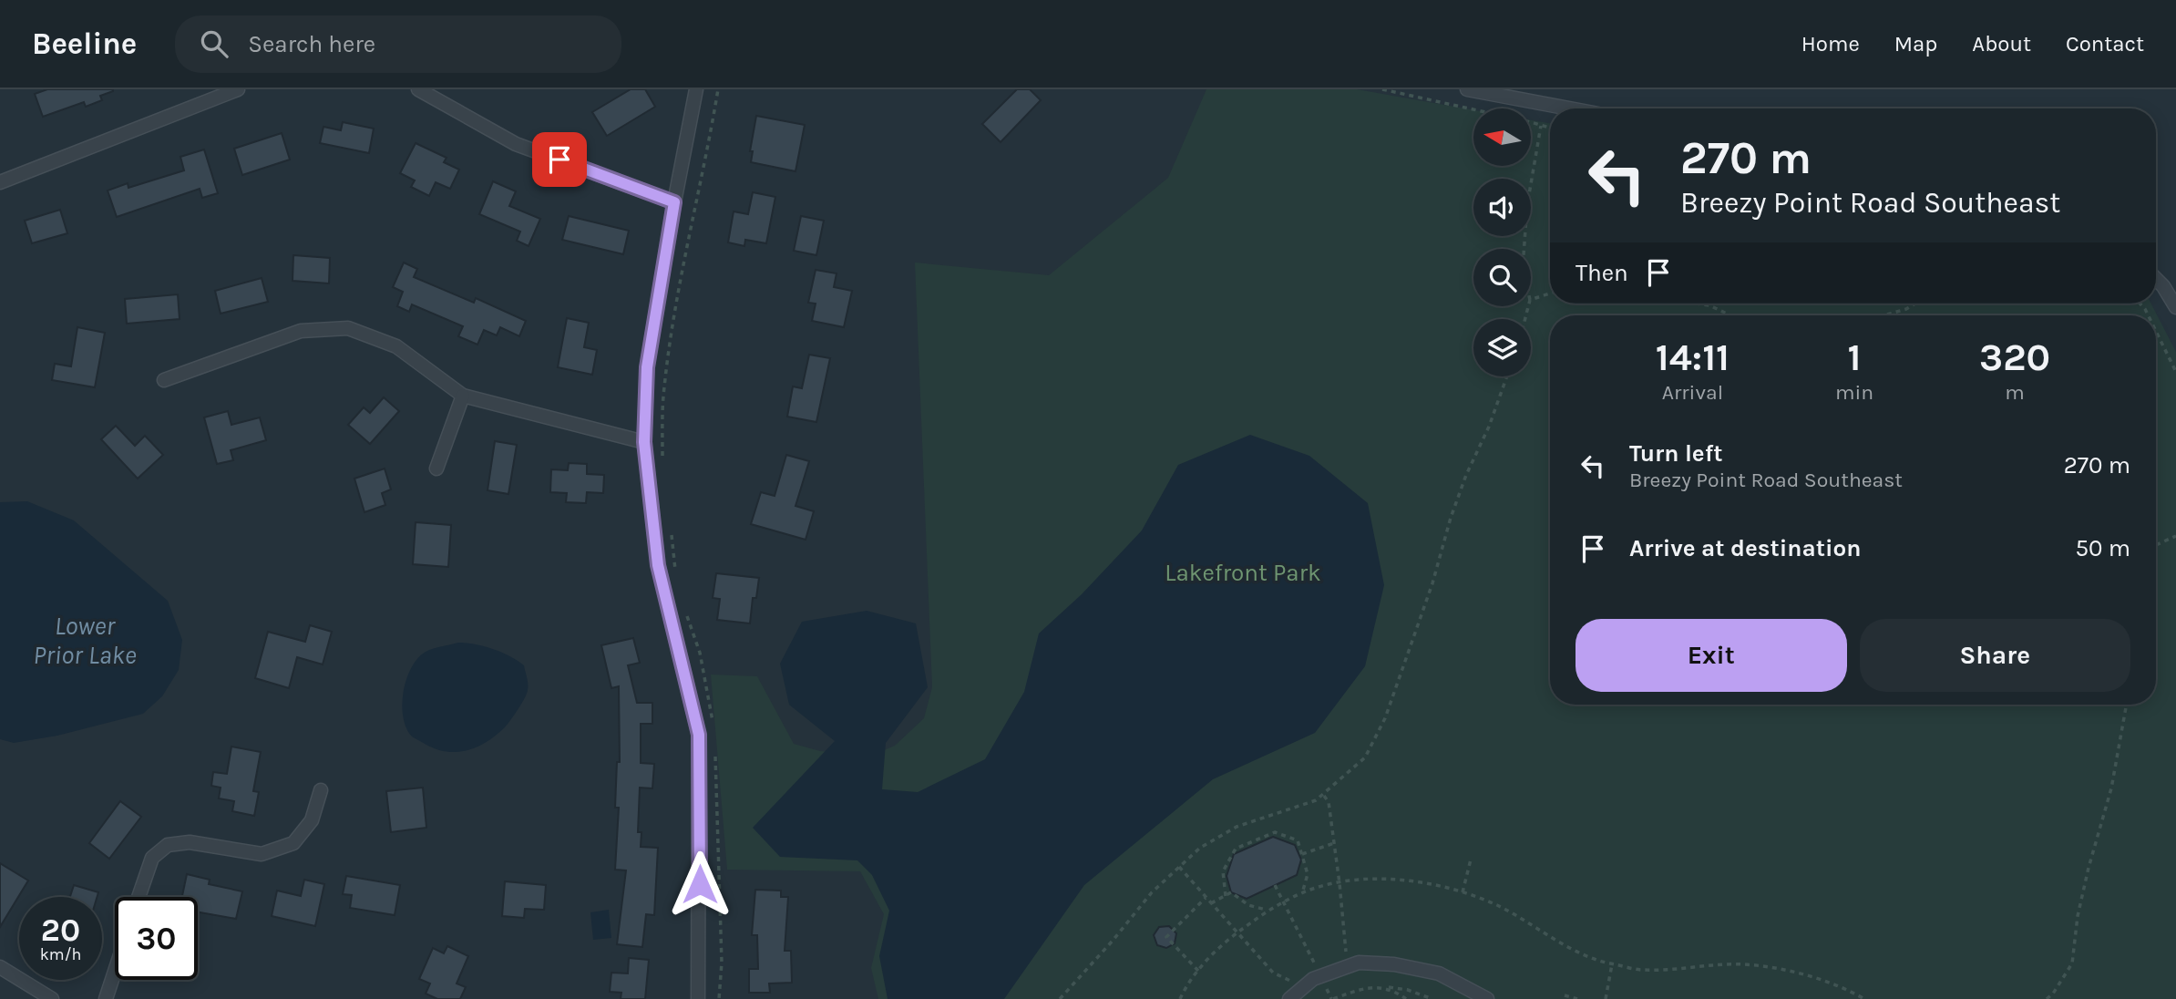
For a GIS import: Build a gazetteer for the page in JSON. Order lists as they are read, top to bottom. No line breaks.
{"water":["Lower Prior Lake"],"parks":["Lakefront Park"],"north":"left","page":{"header":"Beeline","search":"Search here","nav":["Home","Map","About","Contact"],"turn":["270 m","Breezy Point Road Southeast"],"then":"Then","eta":["14:11","Arrival","1","min","320","m"],"list":[{"name":"Turn left","note":"Breezy Point Road Southeast","value":"270 m"},{"name":"Arrive at destination","value":"50 m"}],"buttons":["Exit","Share"],"speed":"20 km/h","limit":"30"}}
